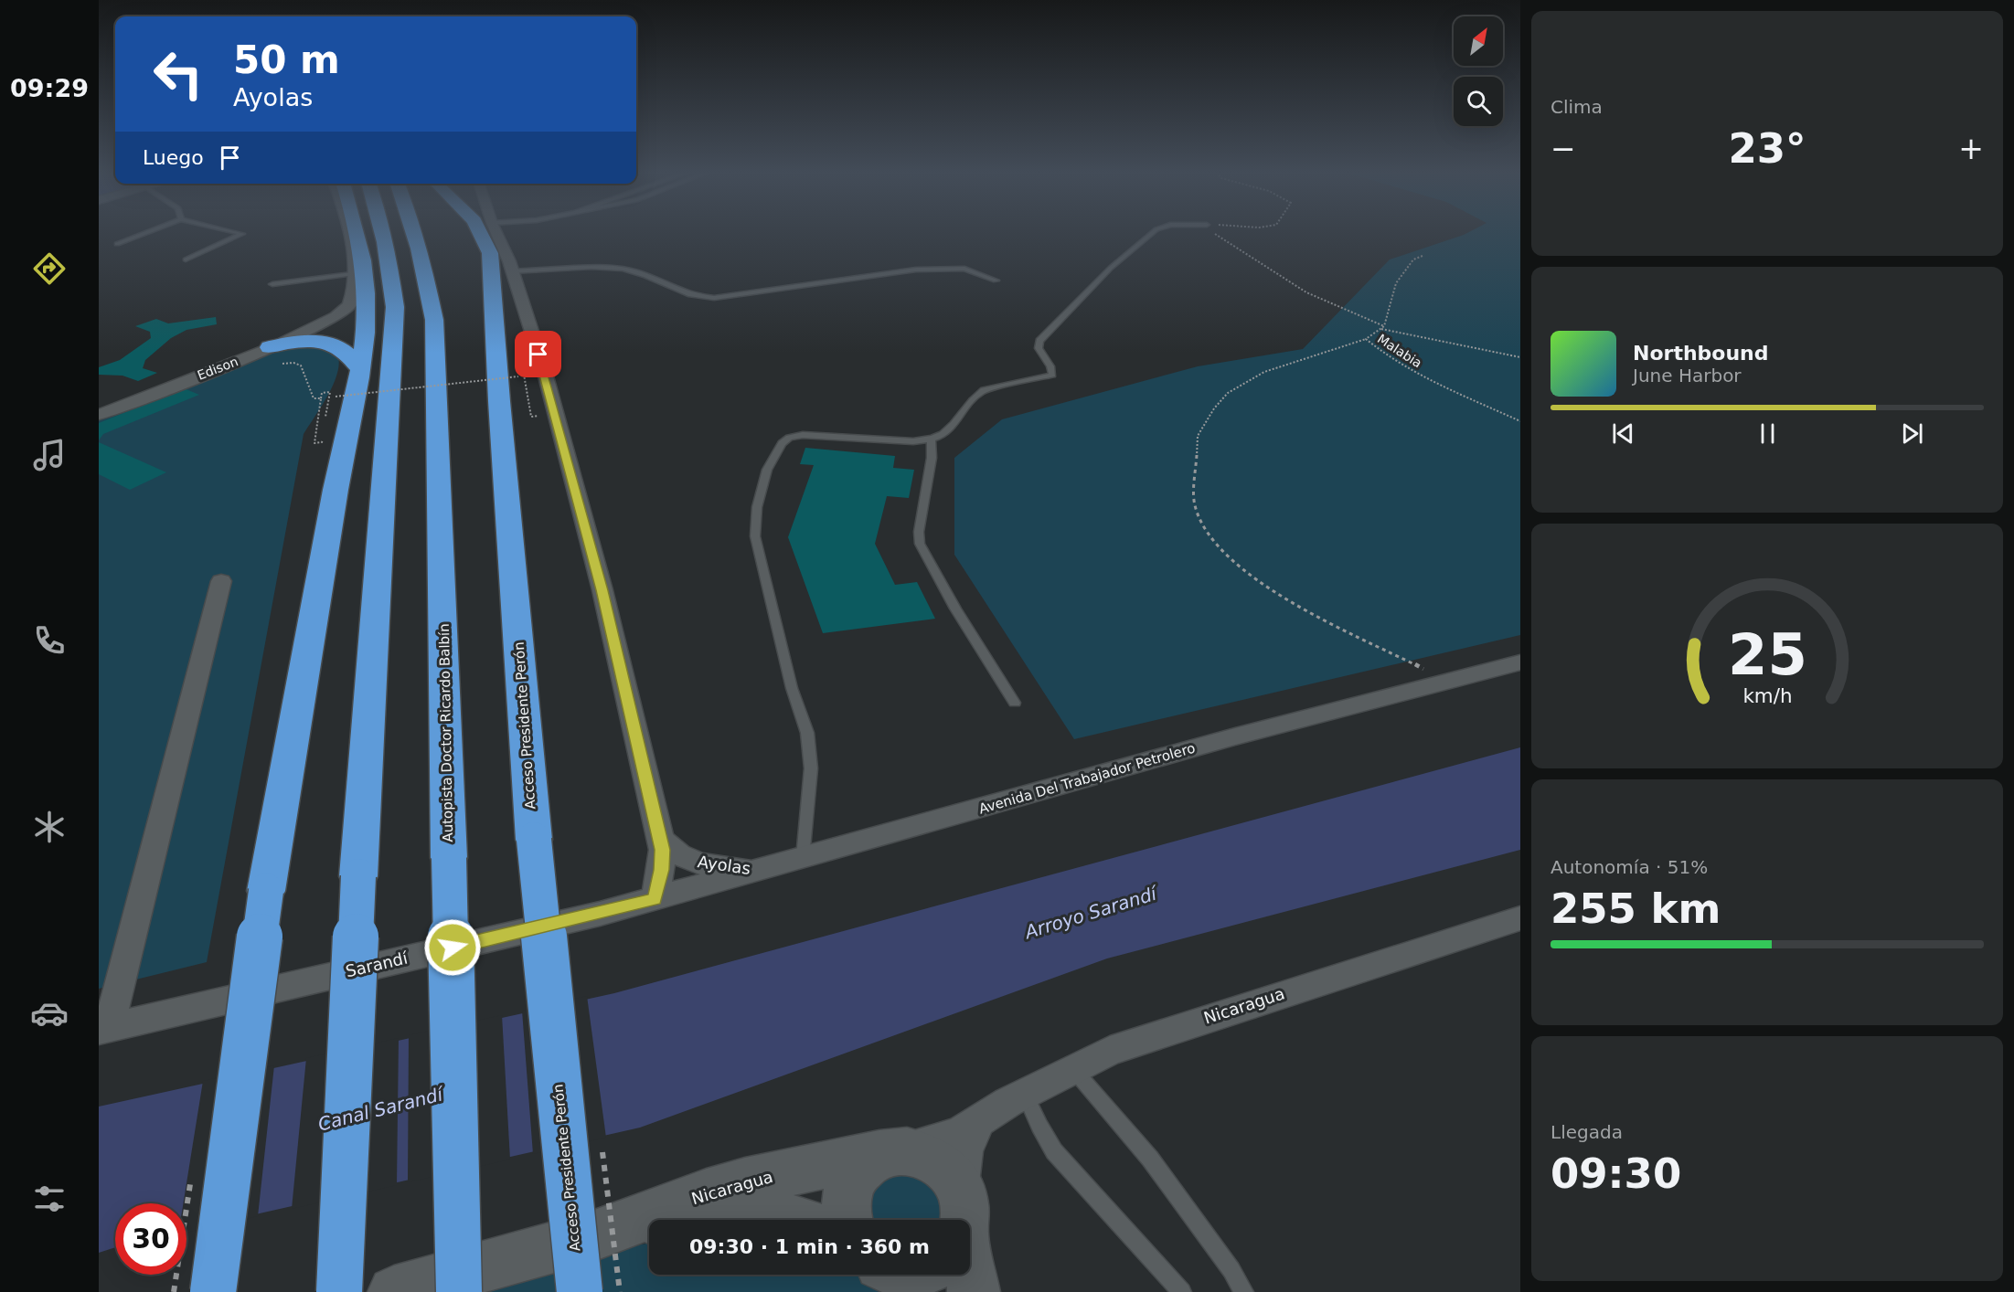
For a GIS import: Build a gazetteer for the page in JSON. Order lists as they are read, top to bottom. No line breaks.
{"streets":{"highway":["Acceso Presidente Perón","Autopista Doctor Ricardo Balbín"],"main road":["Nicaragua"],"street":["Edison","Avenida Del Trabajador Petrolero","Ayolas","Sarandí"],"path":["Malabia"]},"crossings":[["Avenida Del Trabajador Petrolero","Ayolas"],["Avenida Del Trabajador Petrolero","Sarandí"]],"water":["Arroyo Sarandí","Canal Sarandí"],"north":"top right","page":{"tabs":"09:29","tile":["Clima",["Autonomía · 51%","255 km"],["Llegada","09:30"]],"turn":["50 m","Ayolas"],"heat":["−","23°","+"],"then":"Luego","song":["Northbound","June Harbor"],"limit":"30","trip":"09:30 · 1 min · 360 m","gauge":["25","km/h"]}}
